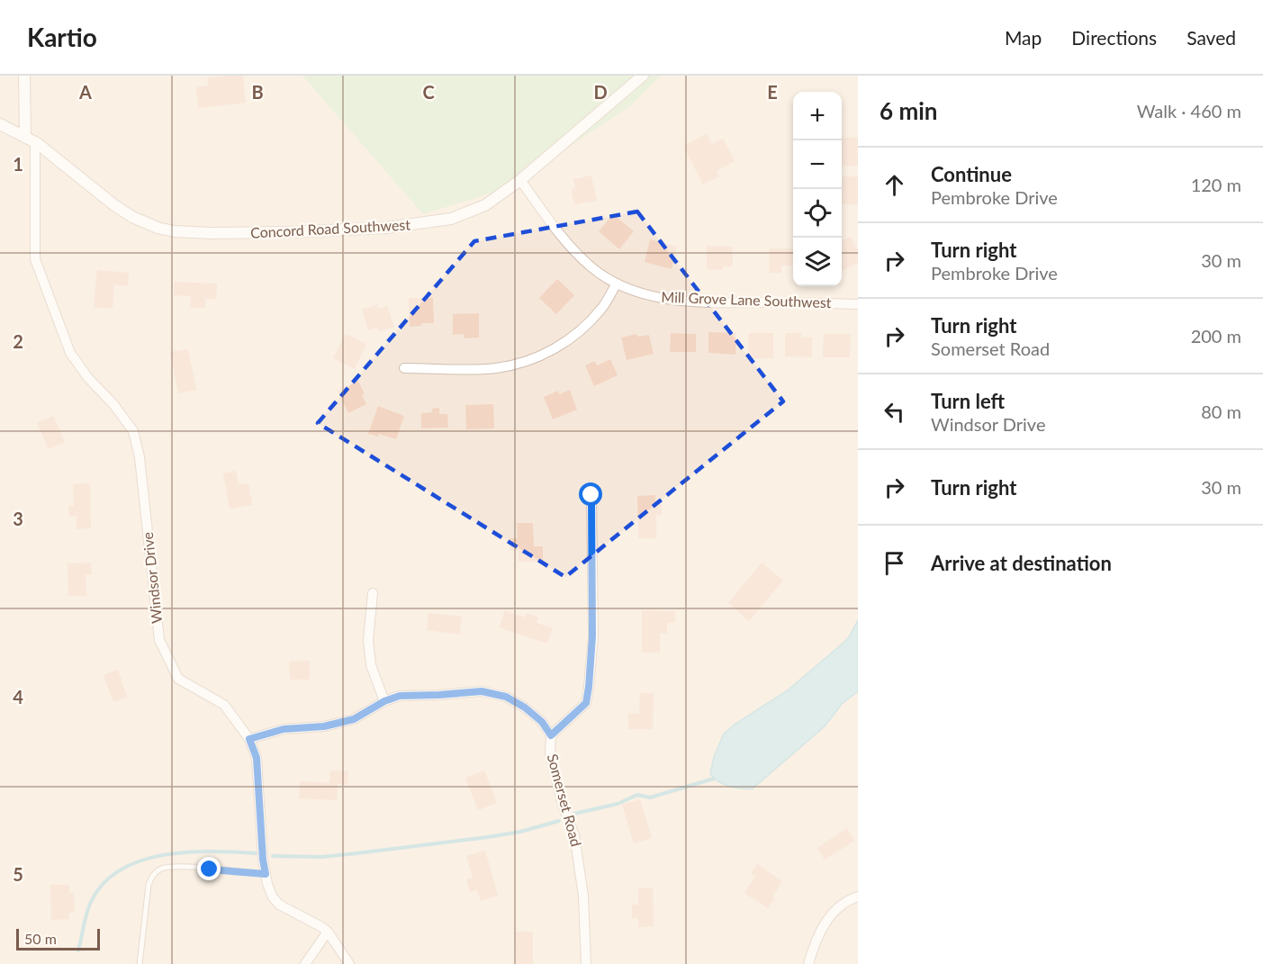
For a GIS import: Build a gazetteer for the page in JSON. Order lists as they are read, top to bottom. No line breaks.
{"streets":{"street":["Concord Road Southwest","Mill Grove Lane Southwest","Windsor Drive","Somerset Road"]},"crossings":[["Concord Road Southwest","Mill Grove Lane Southwest"],["Concord Road Southwest","Windsor Drive"],["Windsor Drive","Somerset Road"]],"scale_bar":"50 m","page":{"header":"Kartio","nav":["Map","Directions","Saved"],"heading":["6 min","Walk · 460 m"],"map_buttons":["+","−"],"list":[["Continue","Pembroke Drive","120 m"],["Turn right","Pembroke Drive","30 m"],["Turn right","Somerset Road","200 m"],["Turn left","Windsor Drive","80 m"],["Turn right","30 m"],"Arrive at destination"],"scale":"50 m"},"grid":{"columns":["A","B","C","D","E"],"rows":["1","2","3","4","5"]}}
